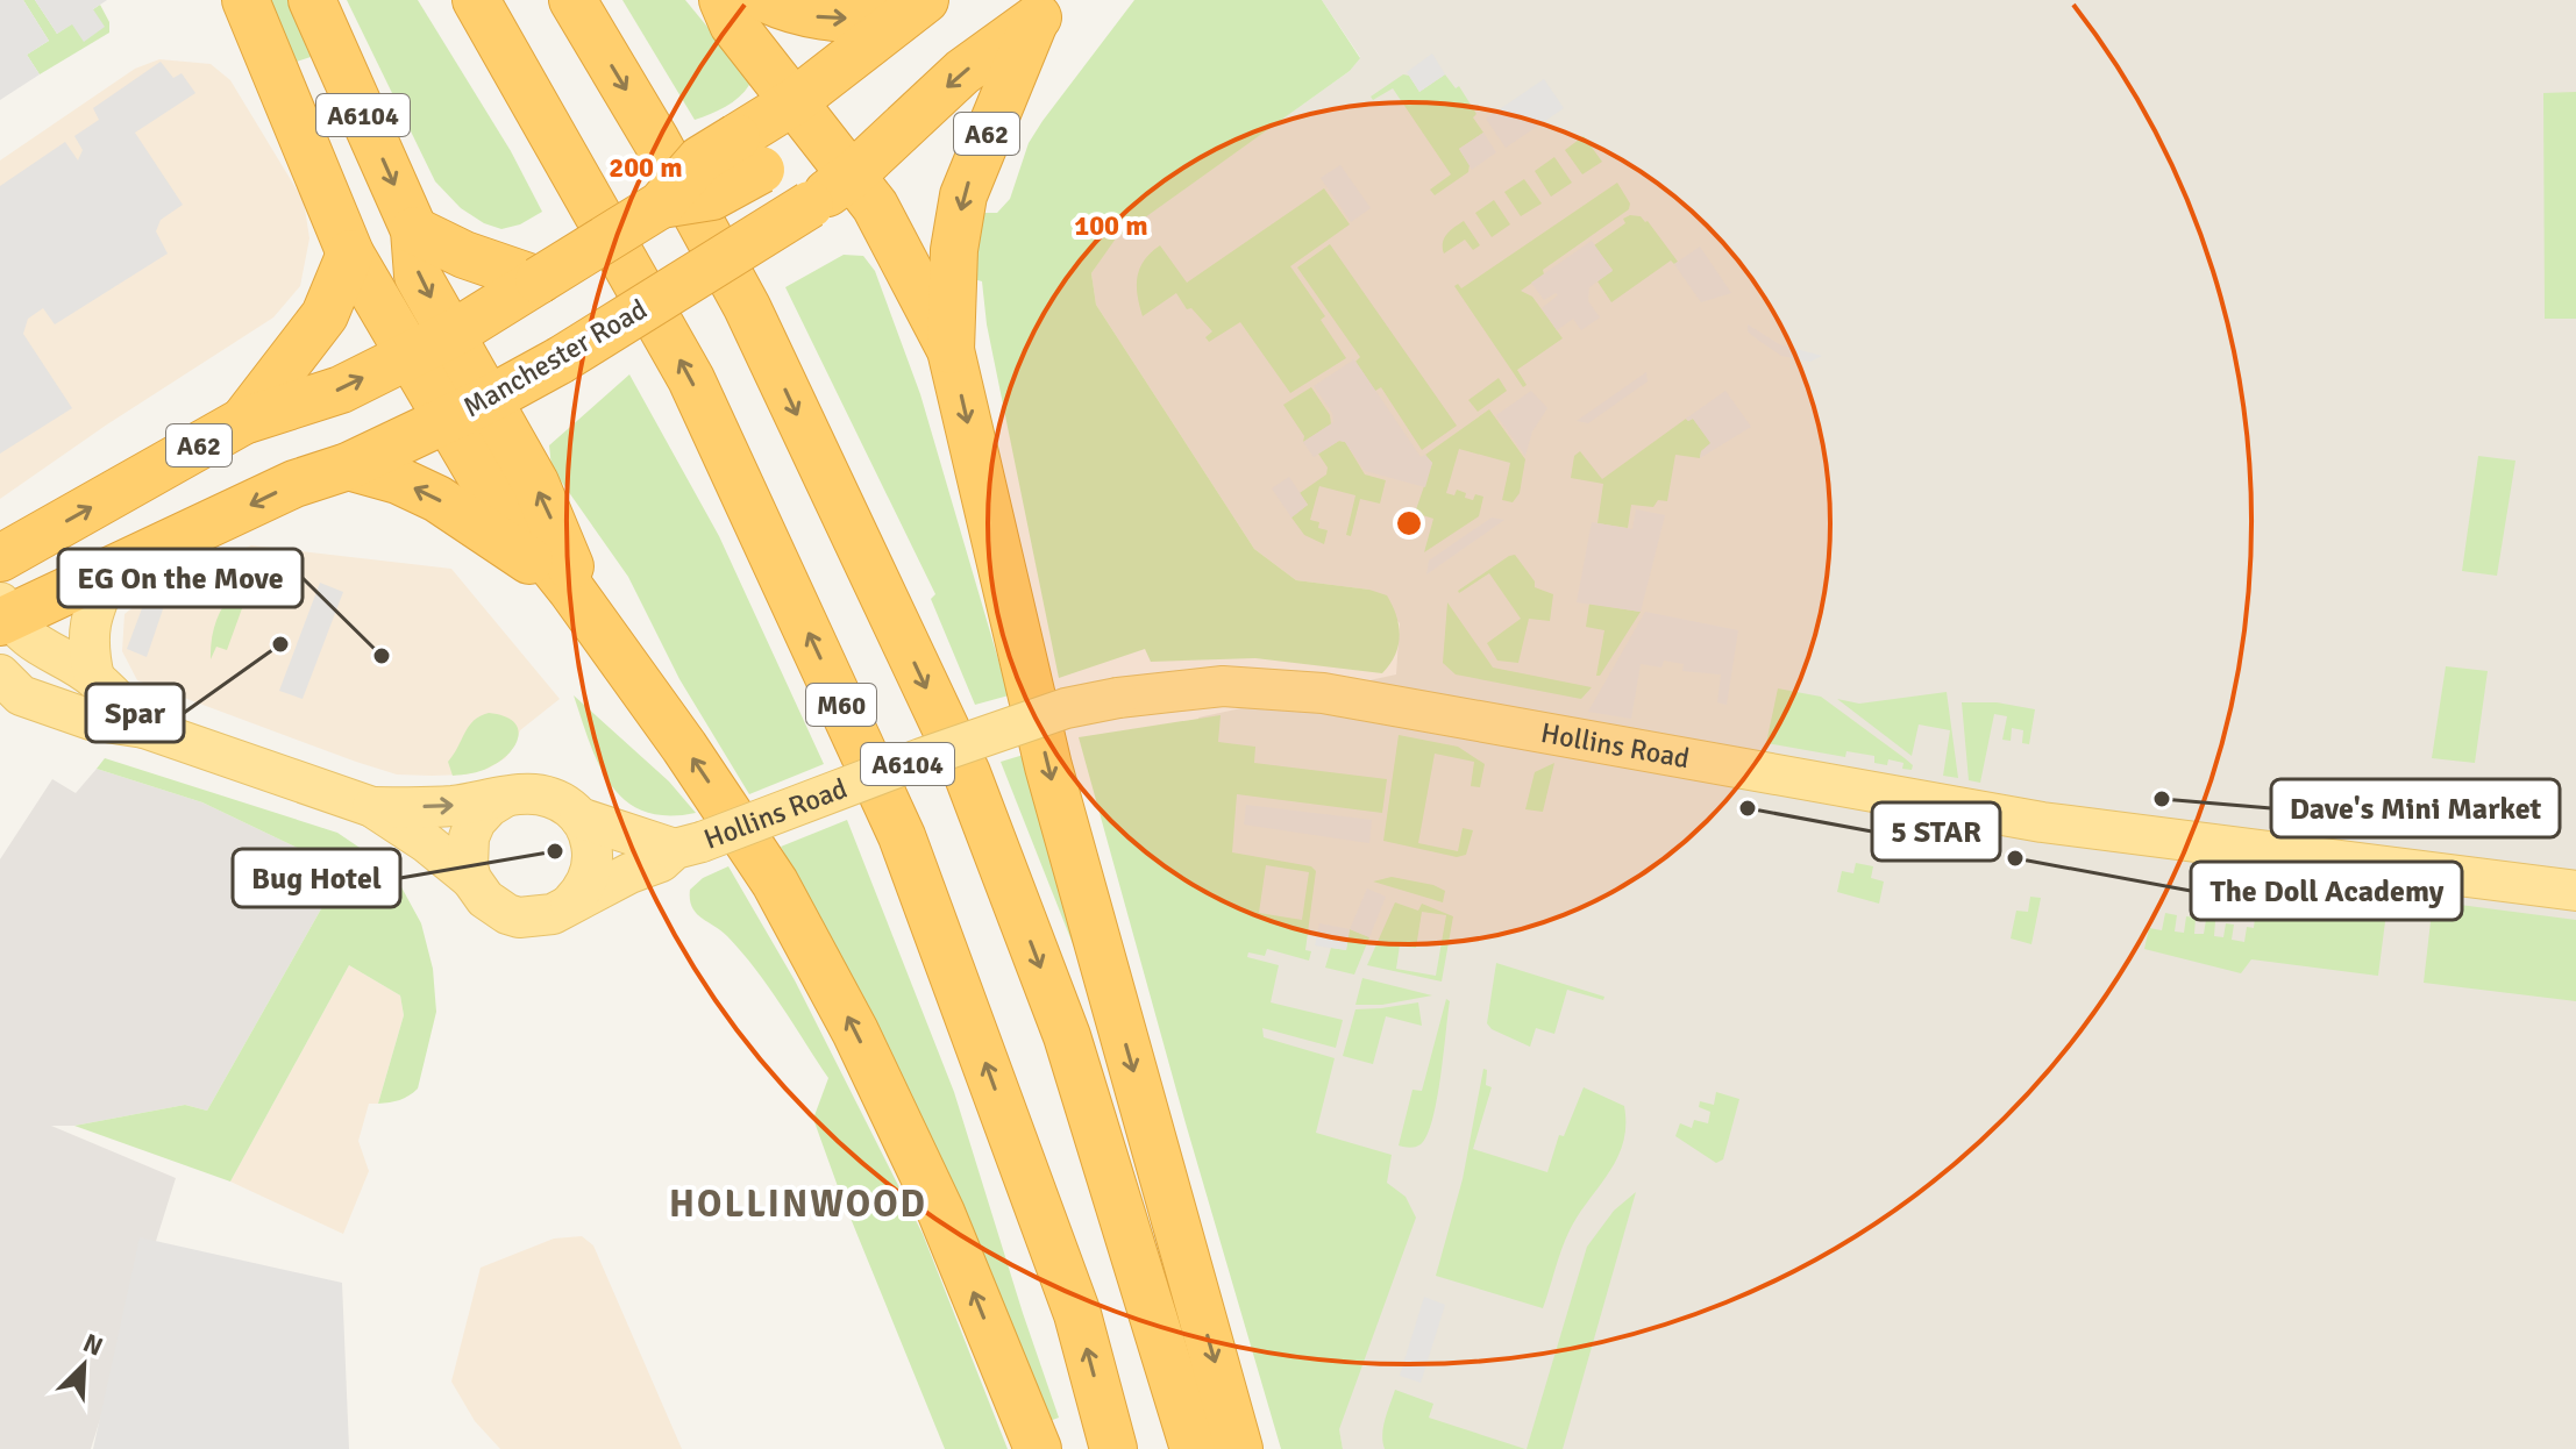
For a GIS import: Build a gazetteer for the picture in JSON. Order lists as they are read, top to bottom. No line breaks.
{"streets":{"highway":["A6104","A62","Manchester Road","M60"],"main road":["Hollins Road"]},"crossings":[["A6104","A62"],["A6104","Manchester Road"],["A62","Manchester Road"],["Manchester Road","Hollins Road"]],"districts":["HOLLINWOOD"],"places":["Spar","EG On the Move","Dave's Mini Market","5 STAR","Bug Hotel","The Doll Academy"],"north":"top right","rings":["200 m","100 m"]}
